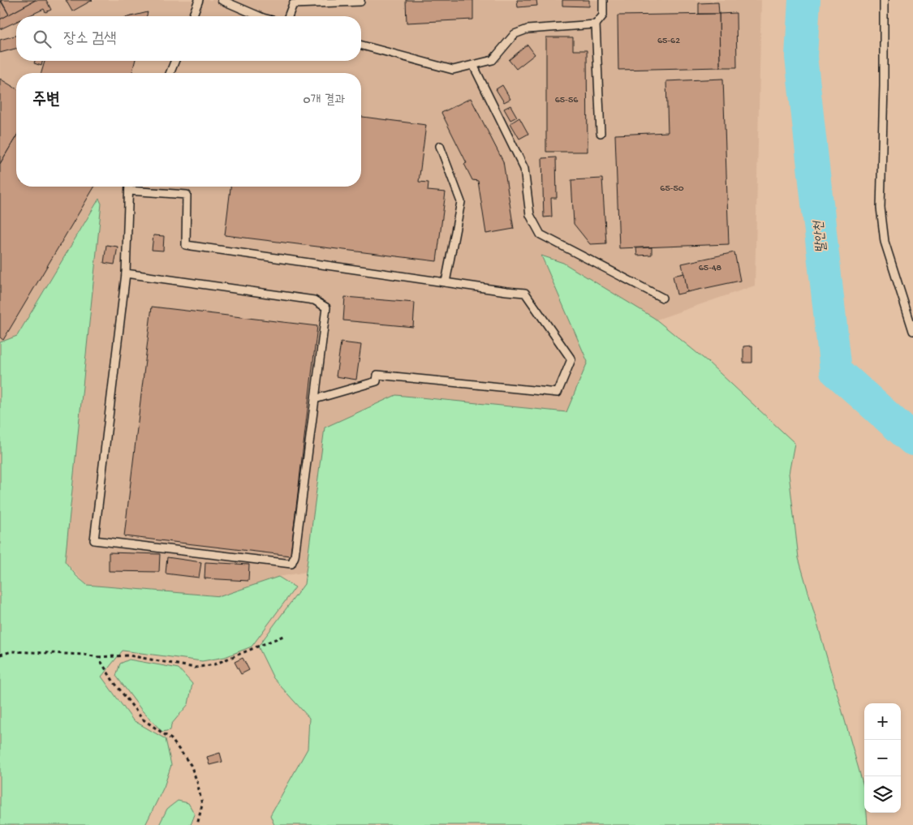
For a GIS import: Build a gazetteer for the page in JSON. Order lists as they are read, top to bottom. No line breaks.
{"water":["발안천"],"house_numbers":["65-62","65-56","65-50","65-48"],"page":{"search":"장소 검색","heading":["주변","0개 결과"],"map_buttons":["+","−"]}}
